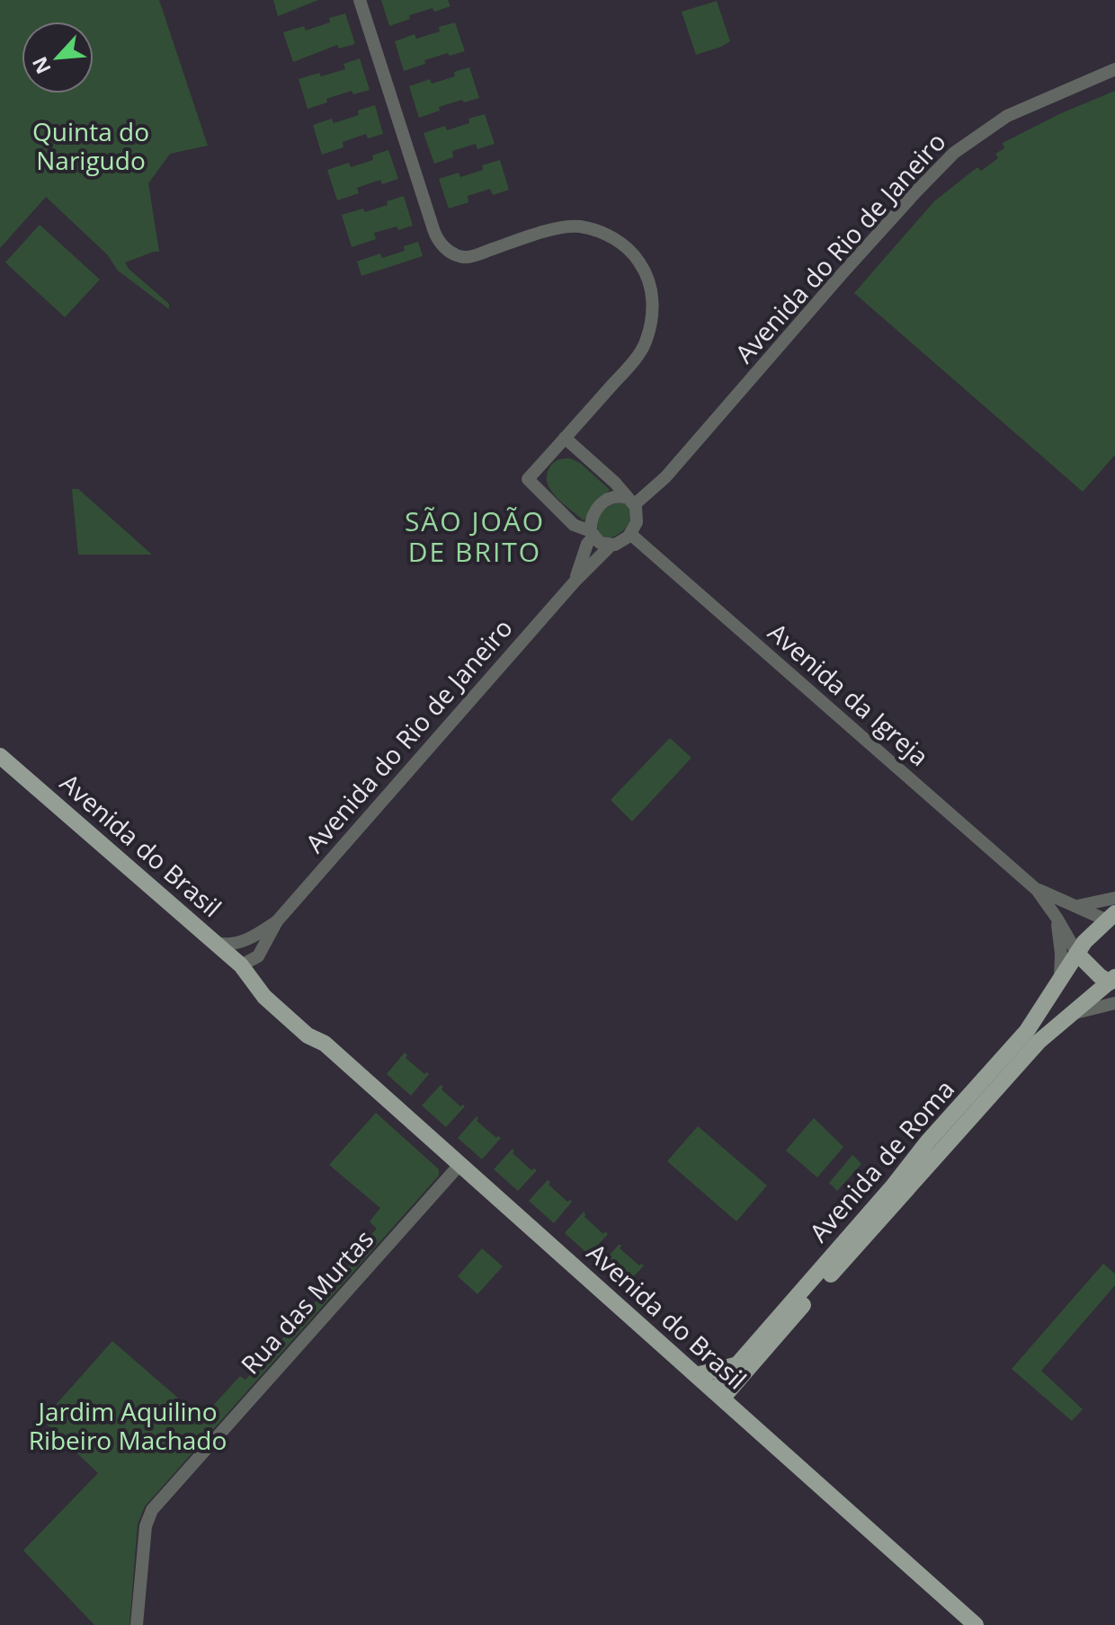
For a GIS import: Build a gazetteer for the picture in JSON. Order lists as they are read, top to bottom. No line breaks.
{"streets":{"main road":["Avenida do Brasil","Avenida de Roma"],"street":["Avenida do Rio de Janeiro","Avenida da Igreja","Rua das Murtas"]},"crossings":[["Avenida do Rio de Janeiro","Avenida da Igreja"],["Avenida do Rio de Janeiro","Avenida do Brasil"],["Avenida da Igreja","Avenida de Roma"],["Avenida do Brasil","Avenida de Roma"],["Avenida do Brasil","Rua das Murtas"]],"districts":["SÃO JOÃO DE BRITO"],"parks":["Quinta do Narigudo","Jardim Aquilino Ribeiro Machado"],"north":"bottom left"}
